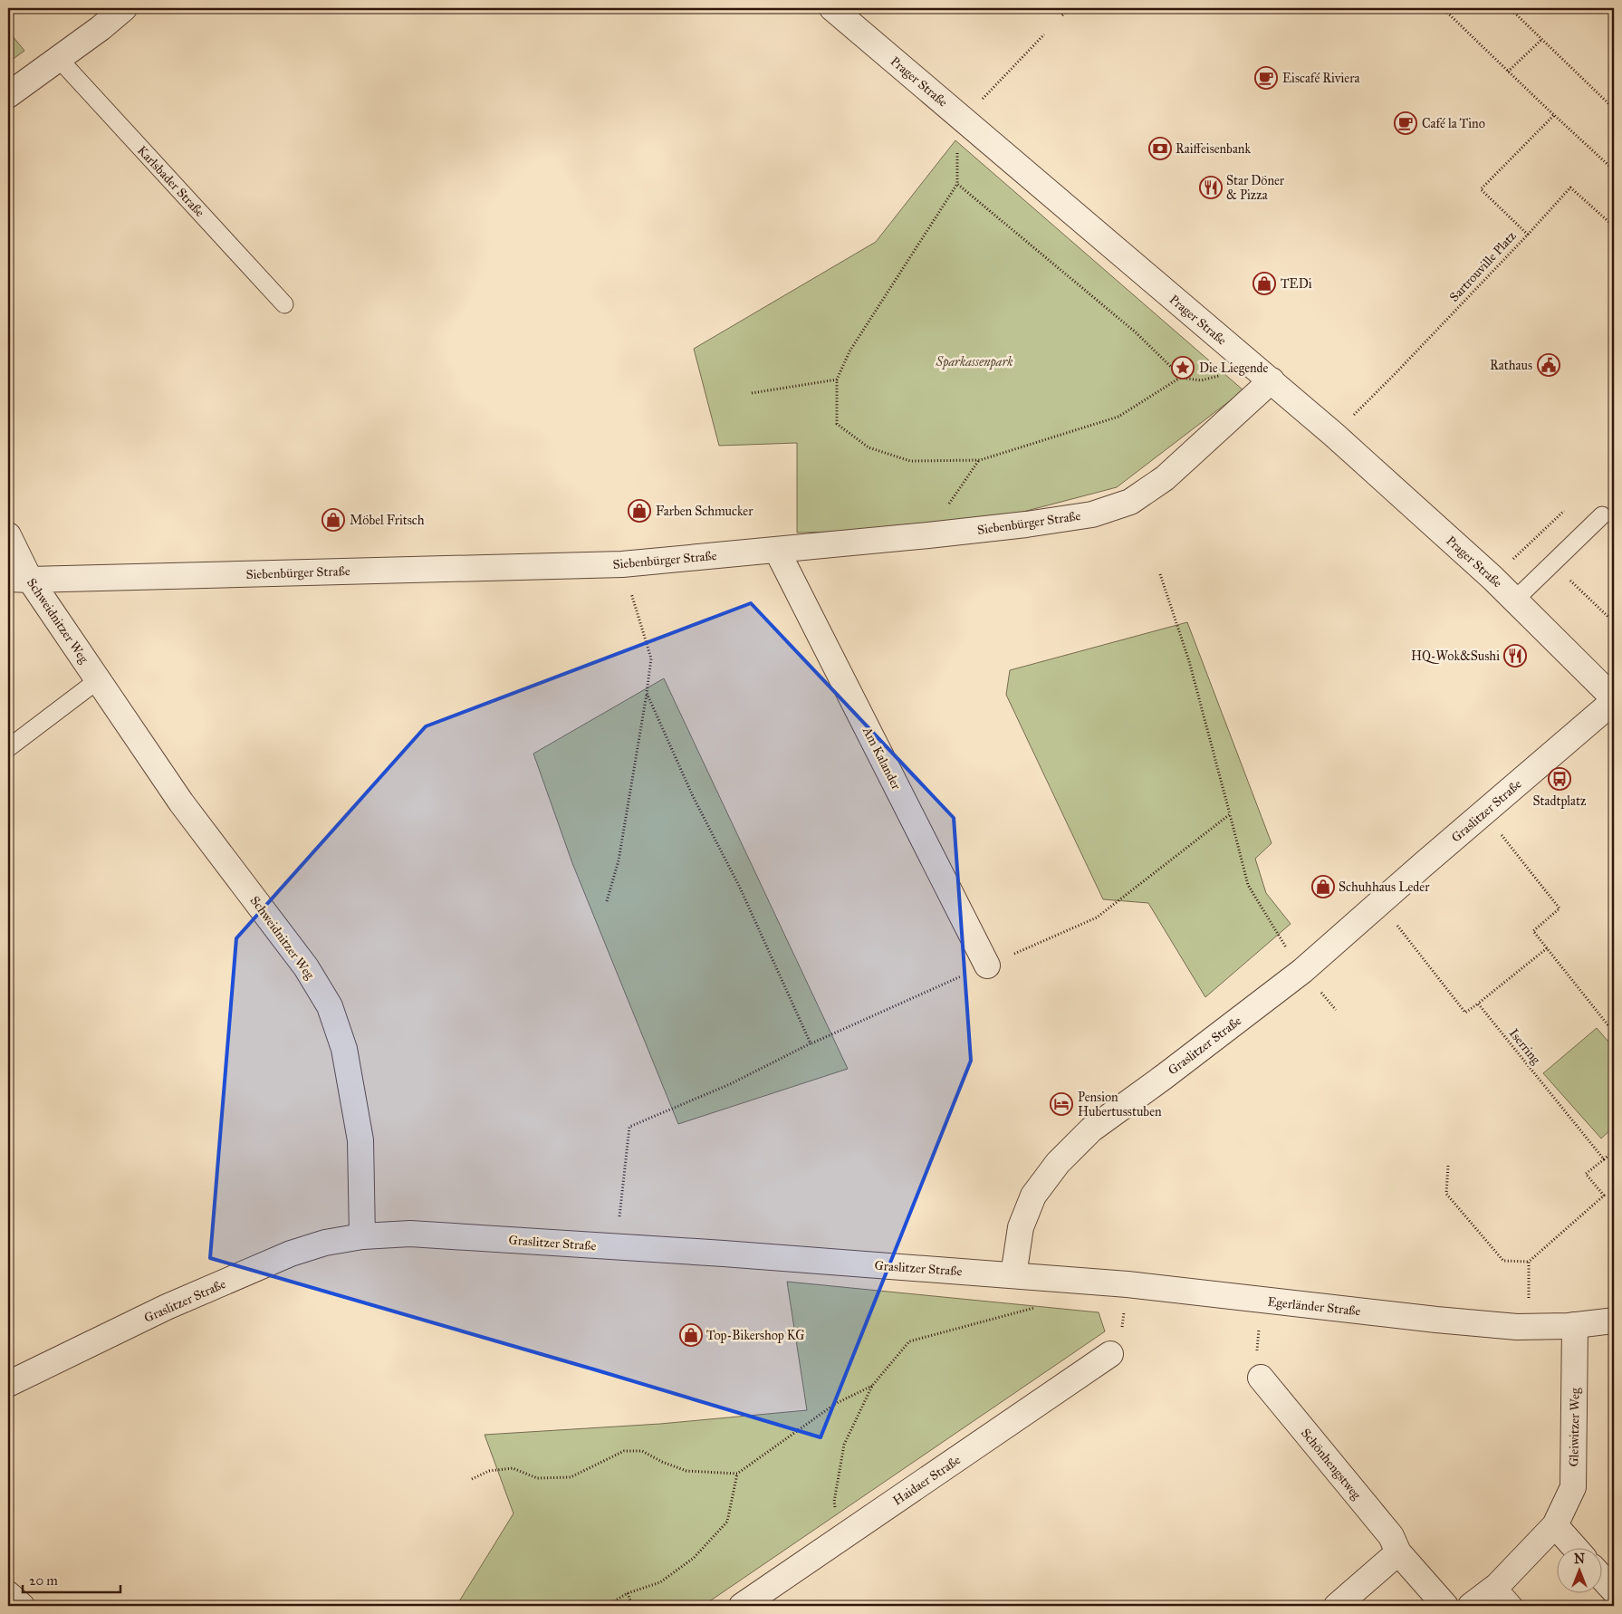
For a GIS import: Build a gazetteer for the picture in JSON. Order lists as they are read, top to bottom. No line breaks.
{"streets":{"street":["Prager Straße","Siebenbürger Straße","Schweidnitzer Weg","Am Kalander","Graslitzer Straße","Egerländer Straße","Gleiwitzer Weg","Schönhengstweg","Haidaer Straße"],"lane":["Karlsbader Straße"],"path":["Sartrouville Platz","Iserring"]},"crossings":[["Prager Straße","Sartrouville Platz"],["Prager Straße","Siebenbürger Straße"],["Prager Straße","Graslitzer Straße"],["Siebenbürger Straße","Schweidnitzer Weg"],["Siebenbürger Straße","Am Kalander"],["Schweidnitzer Weg","Graslitzer Straße"],["Graslitzer Straße","Egerländer Straße"],["Egerländer Straße","Gleiwitzer Weg"]],"parks":["Sparkassenpark"],"places":{"cafe":["Eiscafé Riviera","Café la Tino"],"bank":["Raiffeisenbank"],"restaurant":["Star Döner & Pizza","HQ-Wok&Sushi"],"shop":["TEDi","Farben Schmucker","Möbel Fritsch","Schuhhaus Leder","Top-Bikershop KG"],"public building":["Rathaus"],"place":["Die Liegende"],"bus stop":["Stadtplatz"],"hotel":["Pension Hubertusstuben"]},"scale_bar":"20 m","north":"top"}
